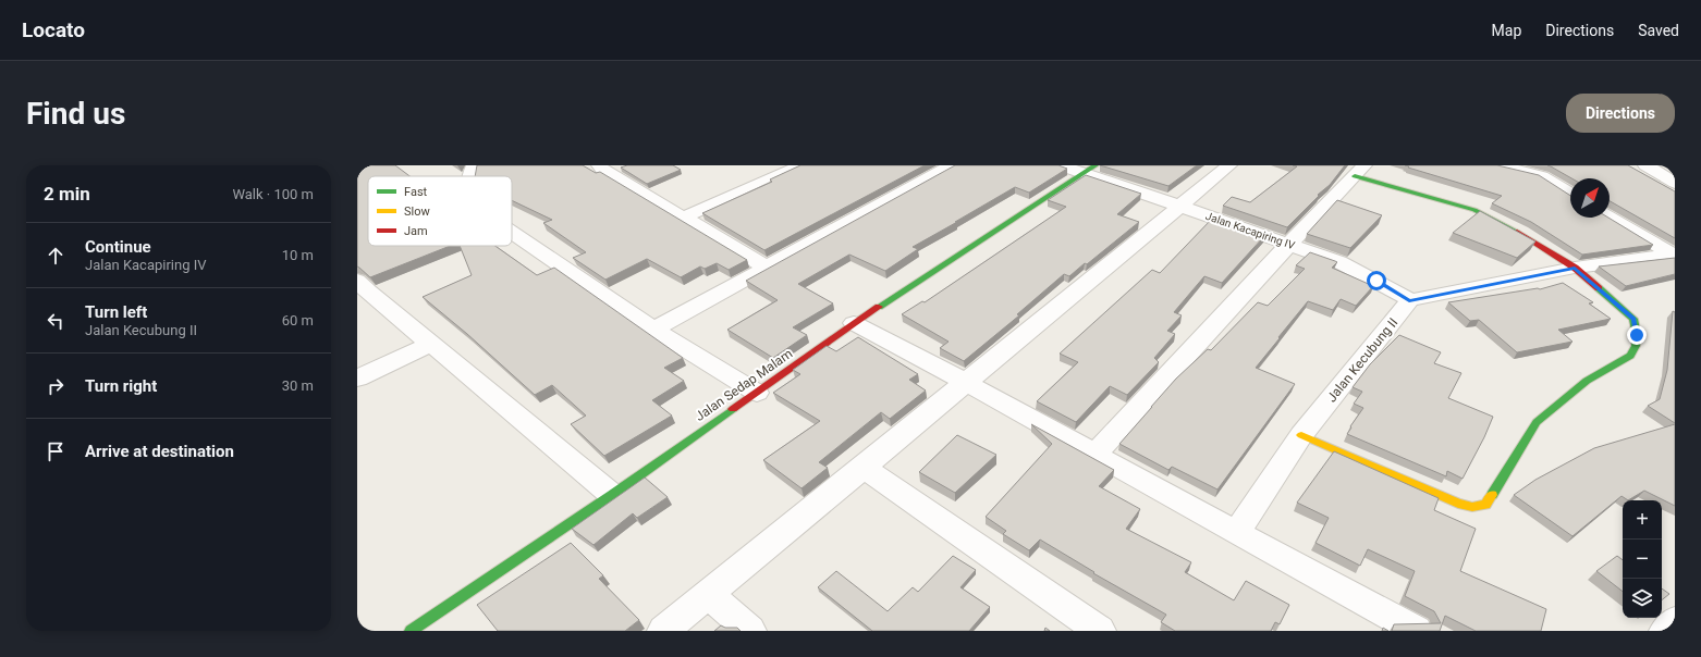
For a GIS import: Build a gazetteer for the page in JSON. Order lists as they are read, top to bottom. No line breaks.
{"streets":{"street":["Jalan Kacapiring IV","Jalan Kecubung II","Jalan Sedap Malam"]},"crossings":[["Jalan Kacapiring IV","Jalan Kecubung II"],["Jalan Kacapiring IV","Jalan Sedap Malam"]],"legend":["Fast","Slow","Jam"],"north":"top right","page":{"header":"Locato","nav":["Map","Directions","Saved"],"buttons":"Directions","title":"Find us","heading":["2 min","Walk · 100 m"],"list":[["Continue","Jalan Kacapiring IV","10 m"],["Turn left","Jalan Kecubung II","60 m"],["Turn right","30 m"],"Arrive at destination"],"map_buttons":["+","−"]}}
